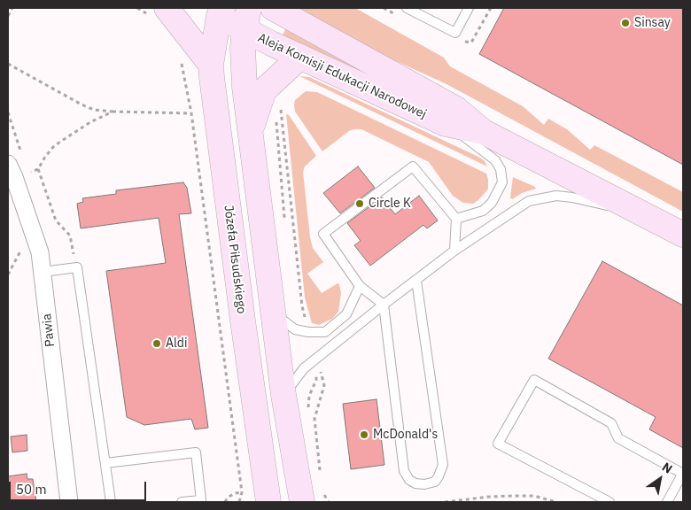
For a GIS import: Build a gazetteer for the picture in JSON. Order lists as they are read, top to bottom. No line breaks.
{"streets":{"street":["Aleja Komisji Edukacji Narodowej","Józefa Piłsudskiego","Pawia"]},"crossings":[["Aleja Komisji Edukacji Narodowej","Józefa Piłsudskiego"]],"places":["Sinsay","Circle K","Aldi","McDonald's"],"scale_bar":"50 m","north":"top right"}
